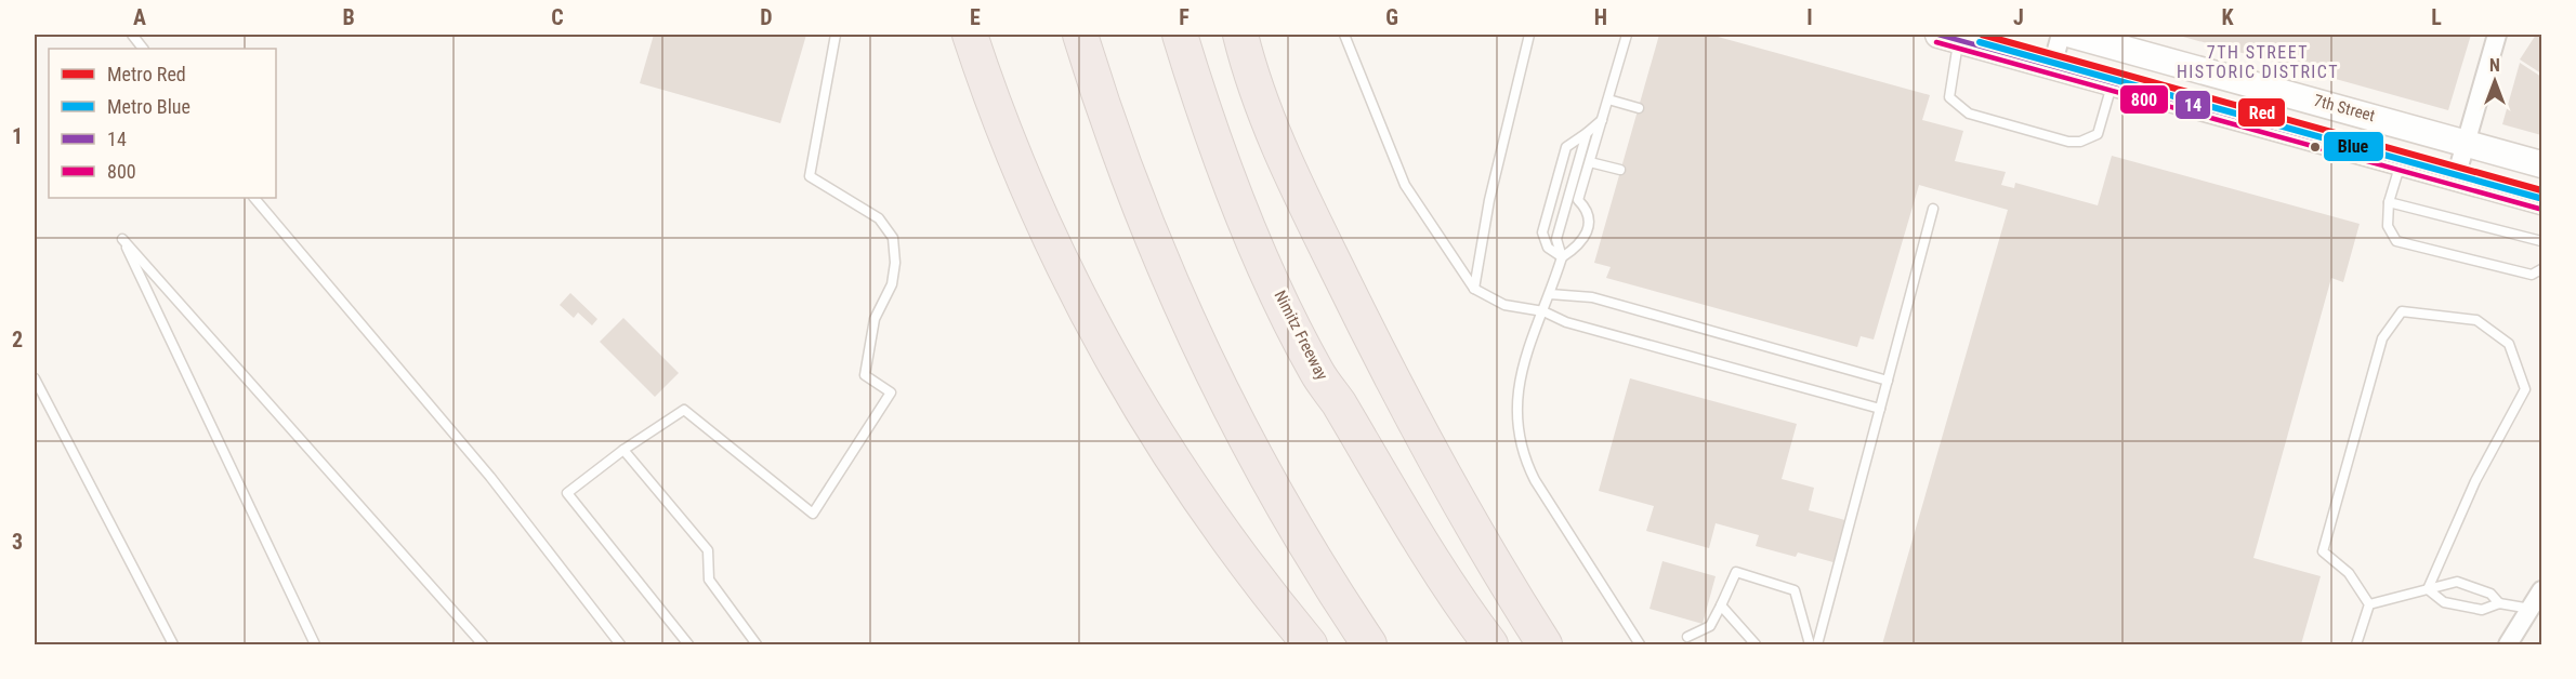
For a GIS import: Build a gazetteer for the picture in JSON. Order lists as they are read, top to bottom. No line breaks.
{"streets":{"highway":["Nimitz Freeway"],"main road":["7th Street"]},"districts":["7TH STREET HISTORIC DISTRICT"],"lines":["metro line Red","transit line 14","metro line Blue","transit line 800"],"legend":["Metro Red","Metro Blue","14","800"],"north":"top","grid":{"columns":["A","B","C","D","E","F","G","H","I","J","K","L"],"rows":["1","2","3"]}}
